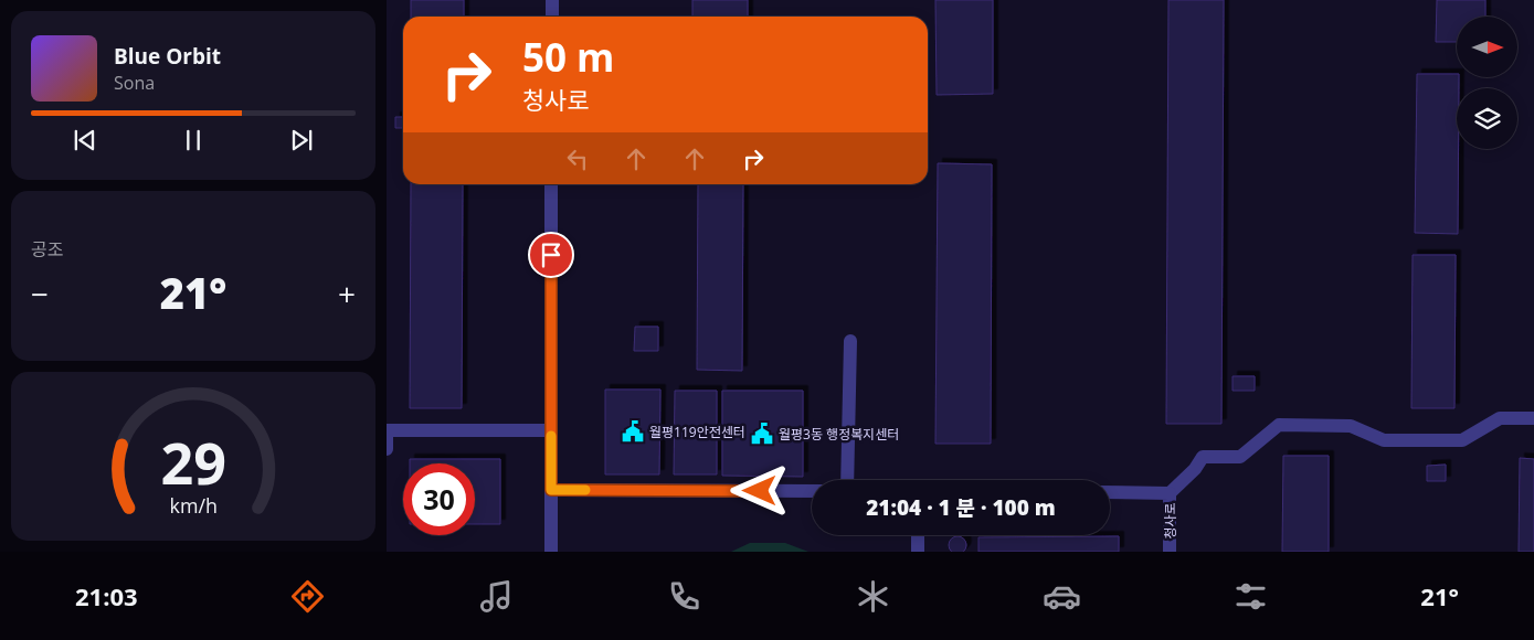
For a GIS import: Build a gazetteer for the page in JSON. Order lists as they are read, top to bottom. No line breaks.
{"streets":{"street":["청사로"]},"places":{"public building":["월평119안전센터","월평3동 행정복지센터"]},"north":"right","page":{"turn":["50 m","청사로"],"song":["Blue Orbit","Sona"],"tile":"공조","heat":["−","21°","+"],"limit":"30","trip":"21:04 · 1 분 · 100 m","tabs":["21:03","21°"],"gauge":["29","km/h"]}}
